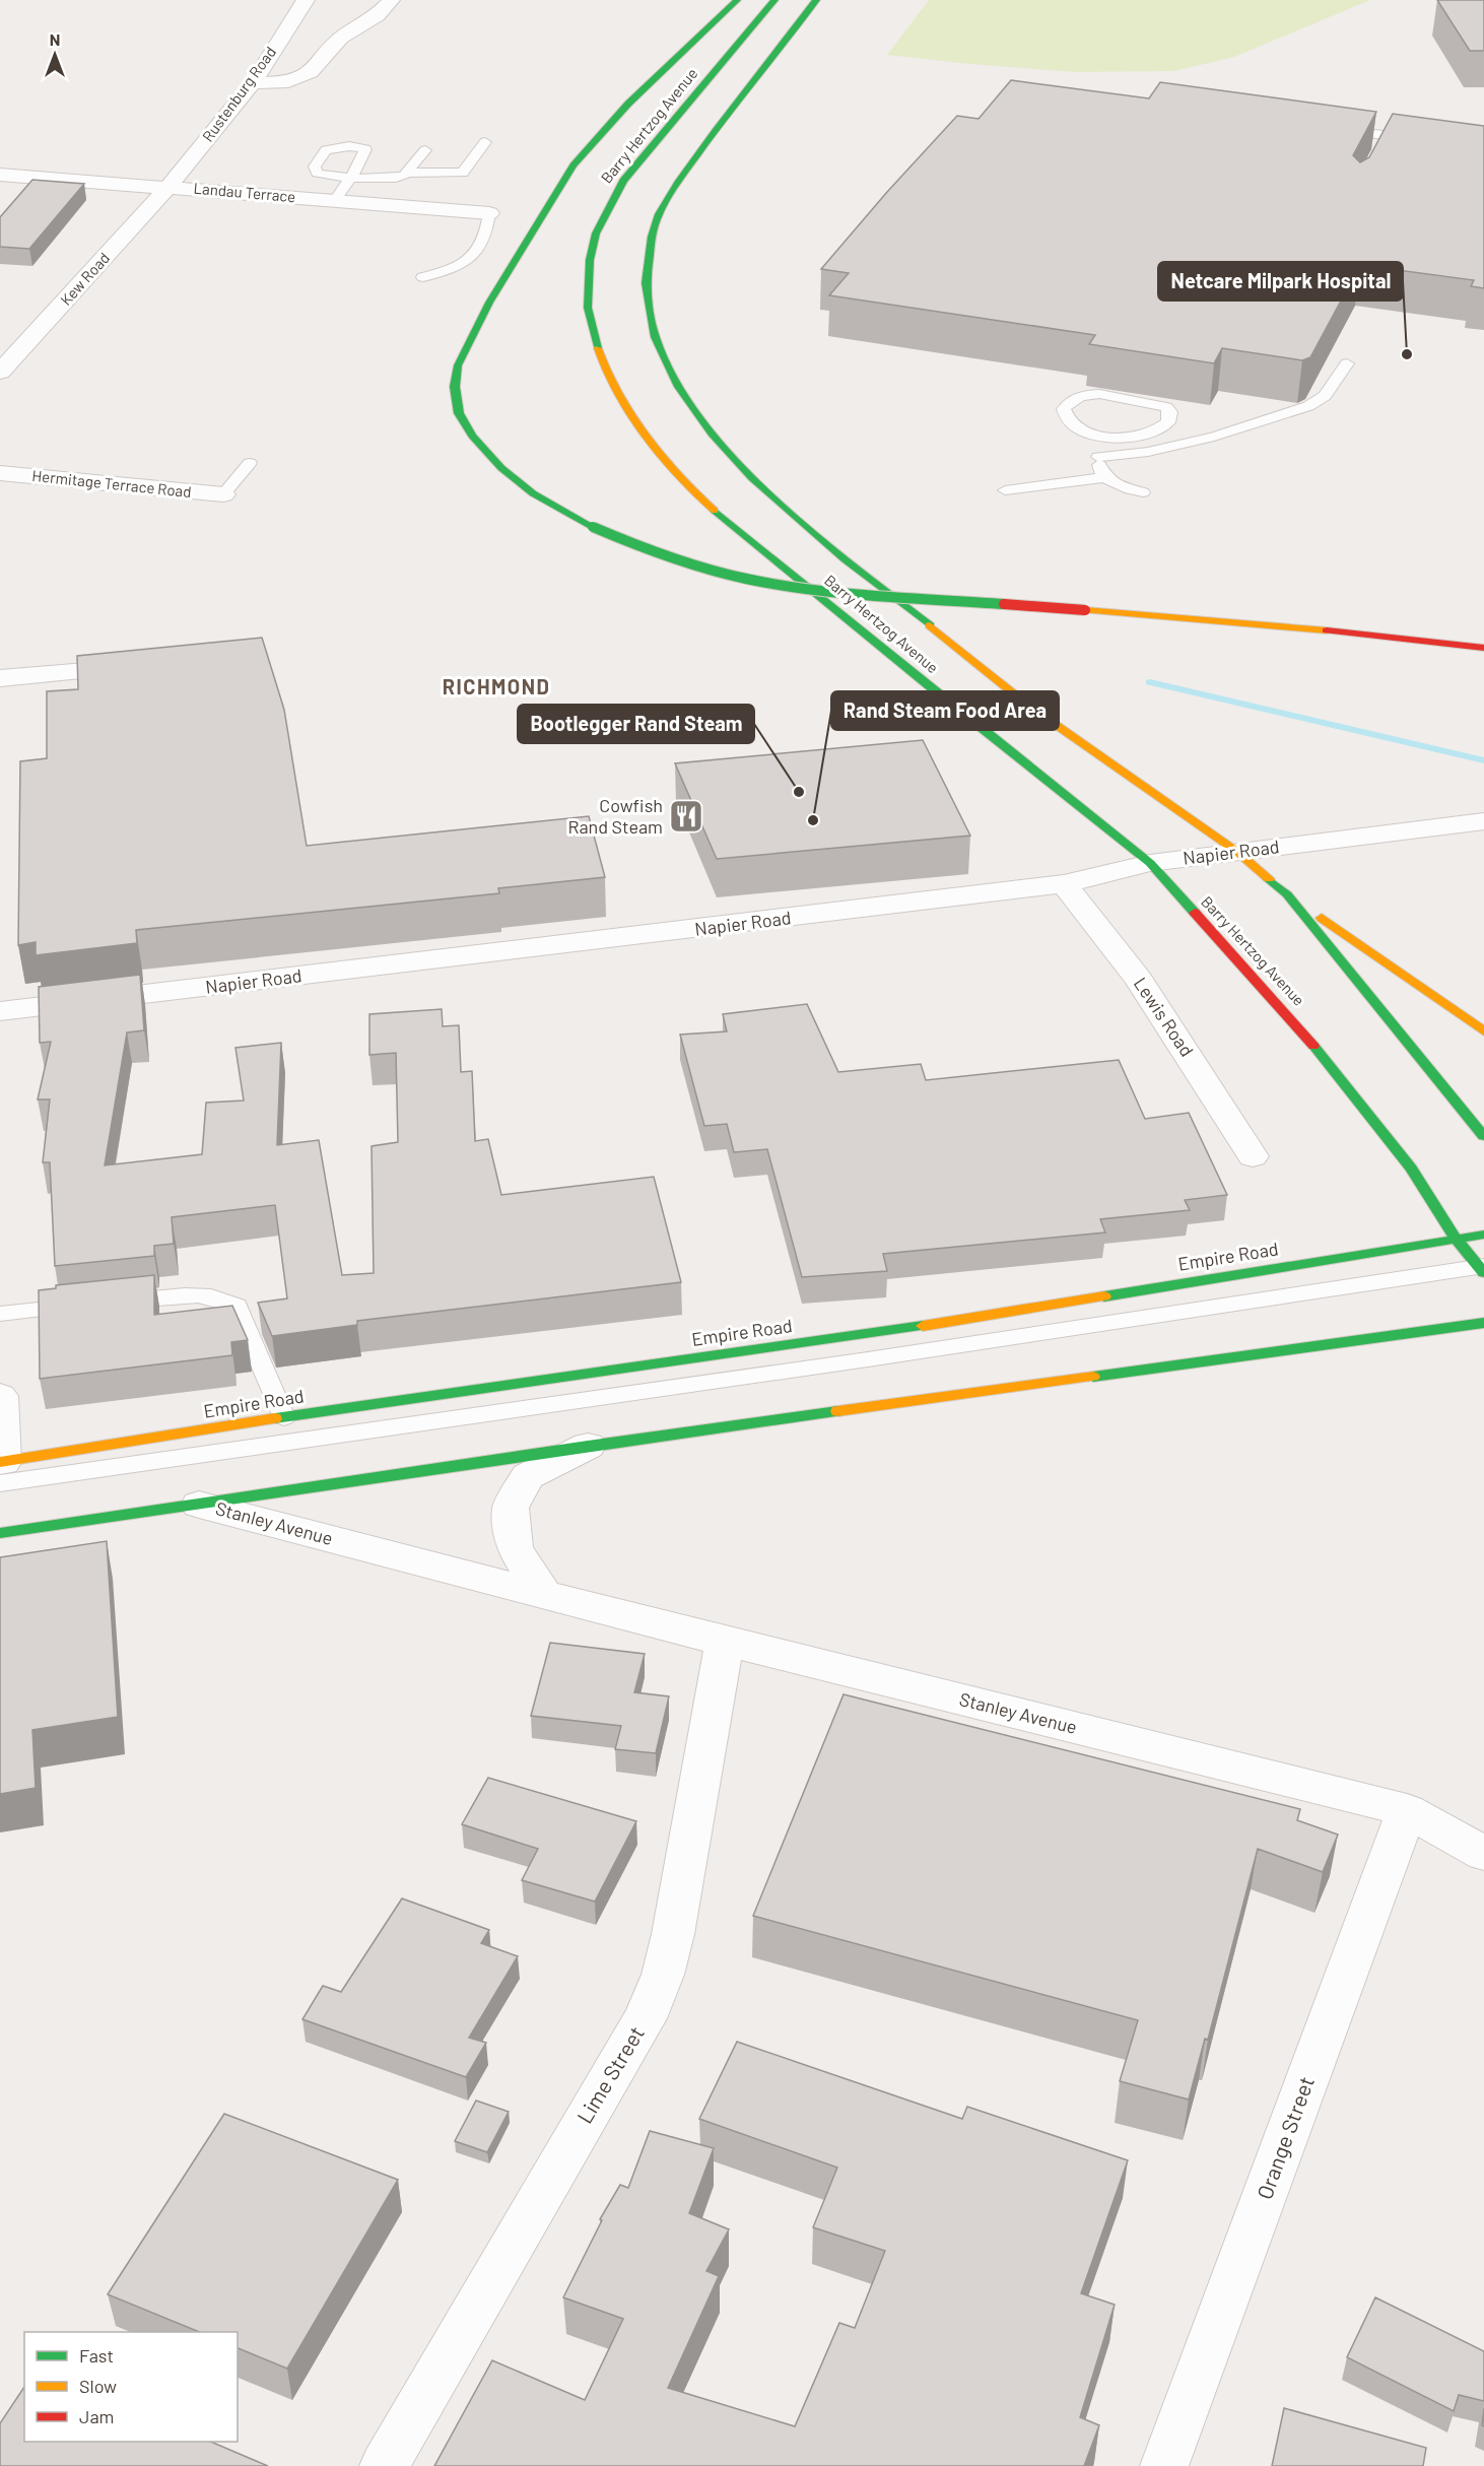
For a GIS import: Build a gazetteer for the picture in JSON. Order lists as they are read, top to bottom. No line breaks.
{"streets":{"main road":["Barry Hertzog Avenue","Empire Road","Stanley Avenue"],"street":["Rustenburg Road","Landau Terrace","Kew Road","Hermitage Terrace Road","Napier Road","Lewis Road","Lime Street","Orange Street"]},"crossings":[["Rustenburg Road","Landau Terrace"],["Rustenburg Road","Kew Road"],["Barry Hertzog Avenue","Napier Road"],["Barry Hertzog Avenue","Empire Road"],["Landau Terrace","Kew Road"],["Napier Road","Lewis Road"],["Stanley Avenue","Lime Street"],["Stanley Avenue","Orange Street"]],"districts":["RICHMOND"],"places":{"other":["Netcare Milpark Hospital","Bootlegger Rand Steam","Rand Steam Food Area"],"restaurant":["Cowfish Rand Steam"]},"legend":["Fast","Slow","Jam"],"north":"top"}
